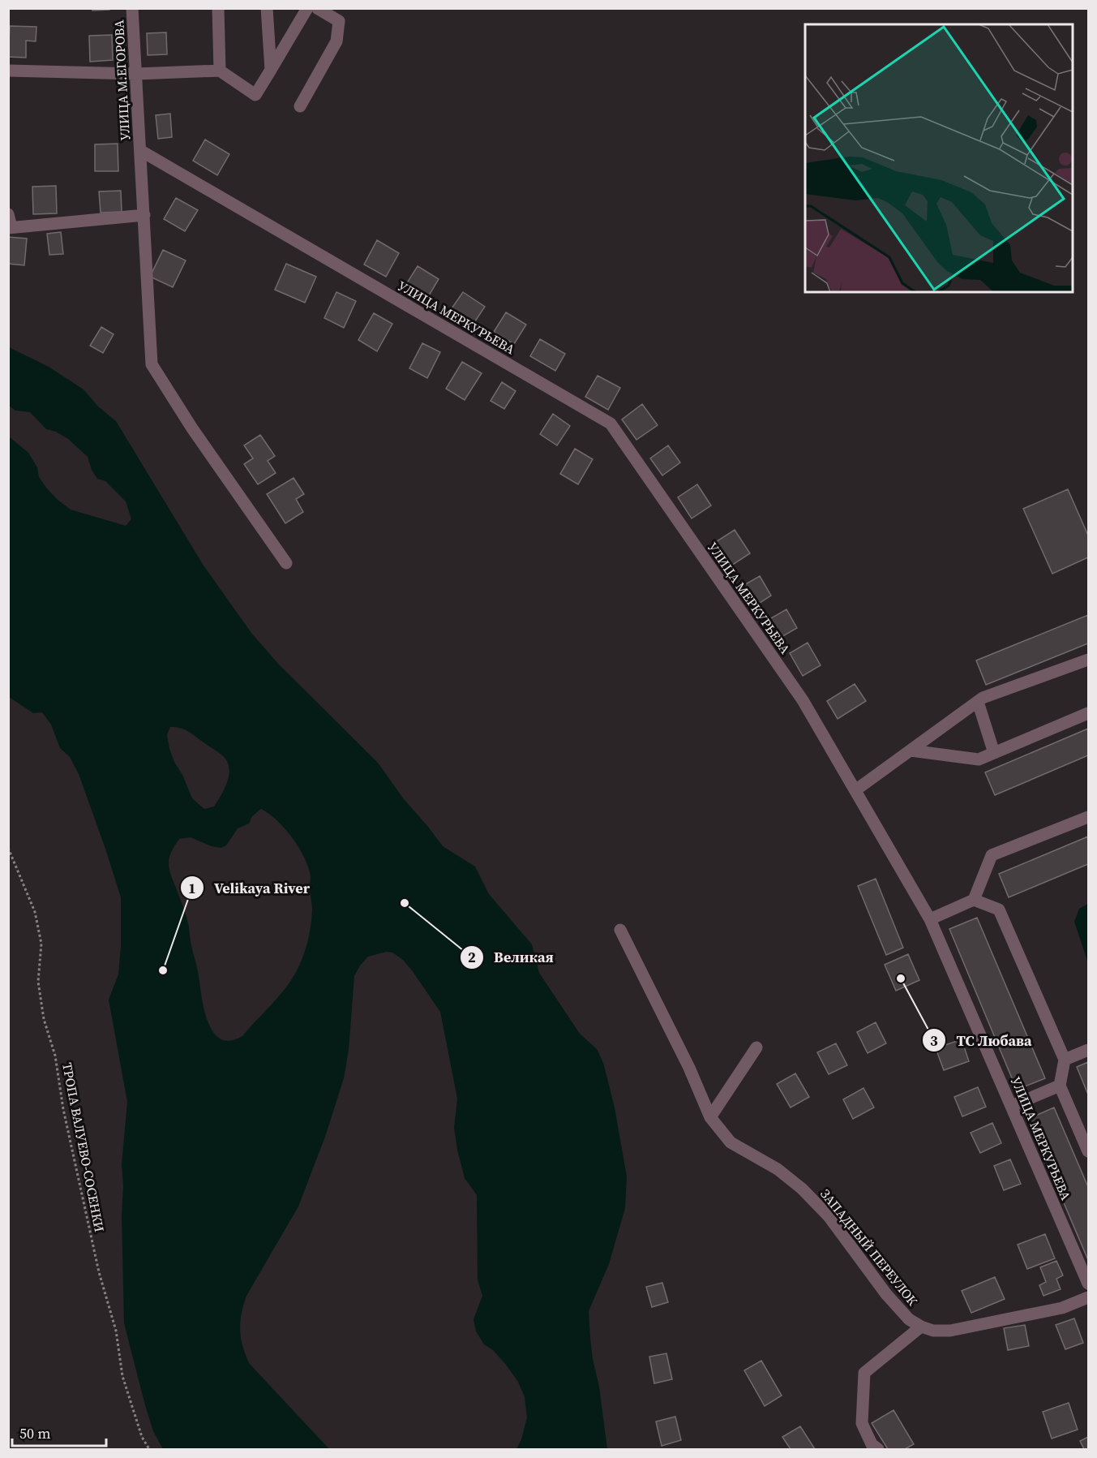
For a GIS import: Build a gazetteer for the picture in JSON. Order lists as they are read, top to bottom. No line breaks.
{"streets":{"street":["УЛИЦА М.ЕГОРОВА","УЛИЦА МЕРКУРЬЕВА","ЗАПАДНЫЙ ПЕРЕУЛОК"],"path":["ТРОПА ВАЛУЕВО-СОСЕНКИ"]},"crossings":[["УЛИЦА М.ЕГОРОВА","УЛИЦА МЕРКУРЬЕВА"]],"places":["Великая","Velikaya River","ТС Любава"],"scale_bar":"50 m"}
